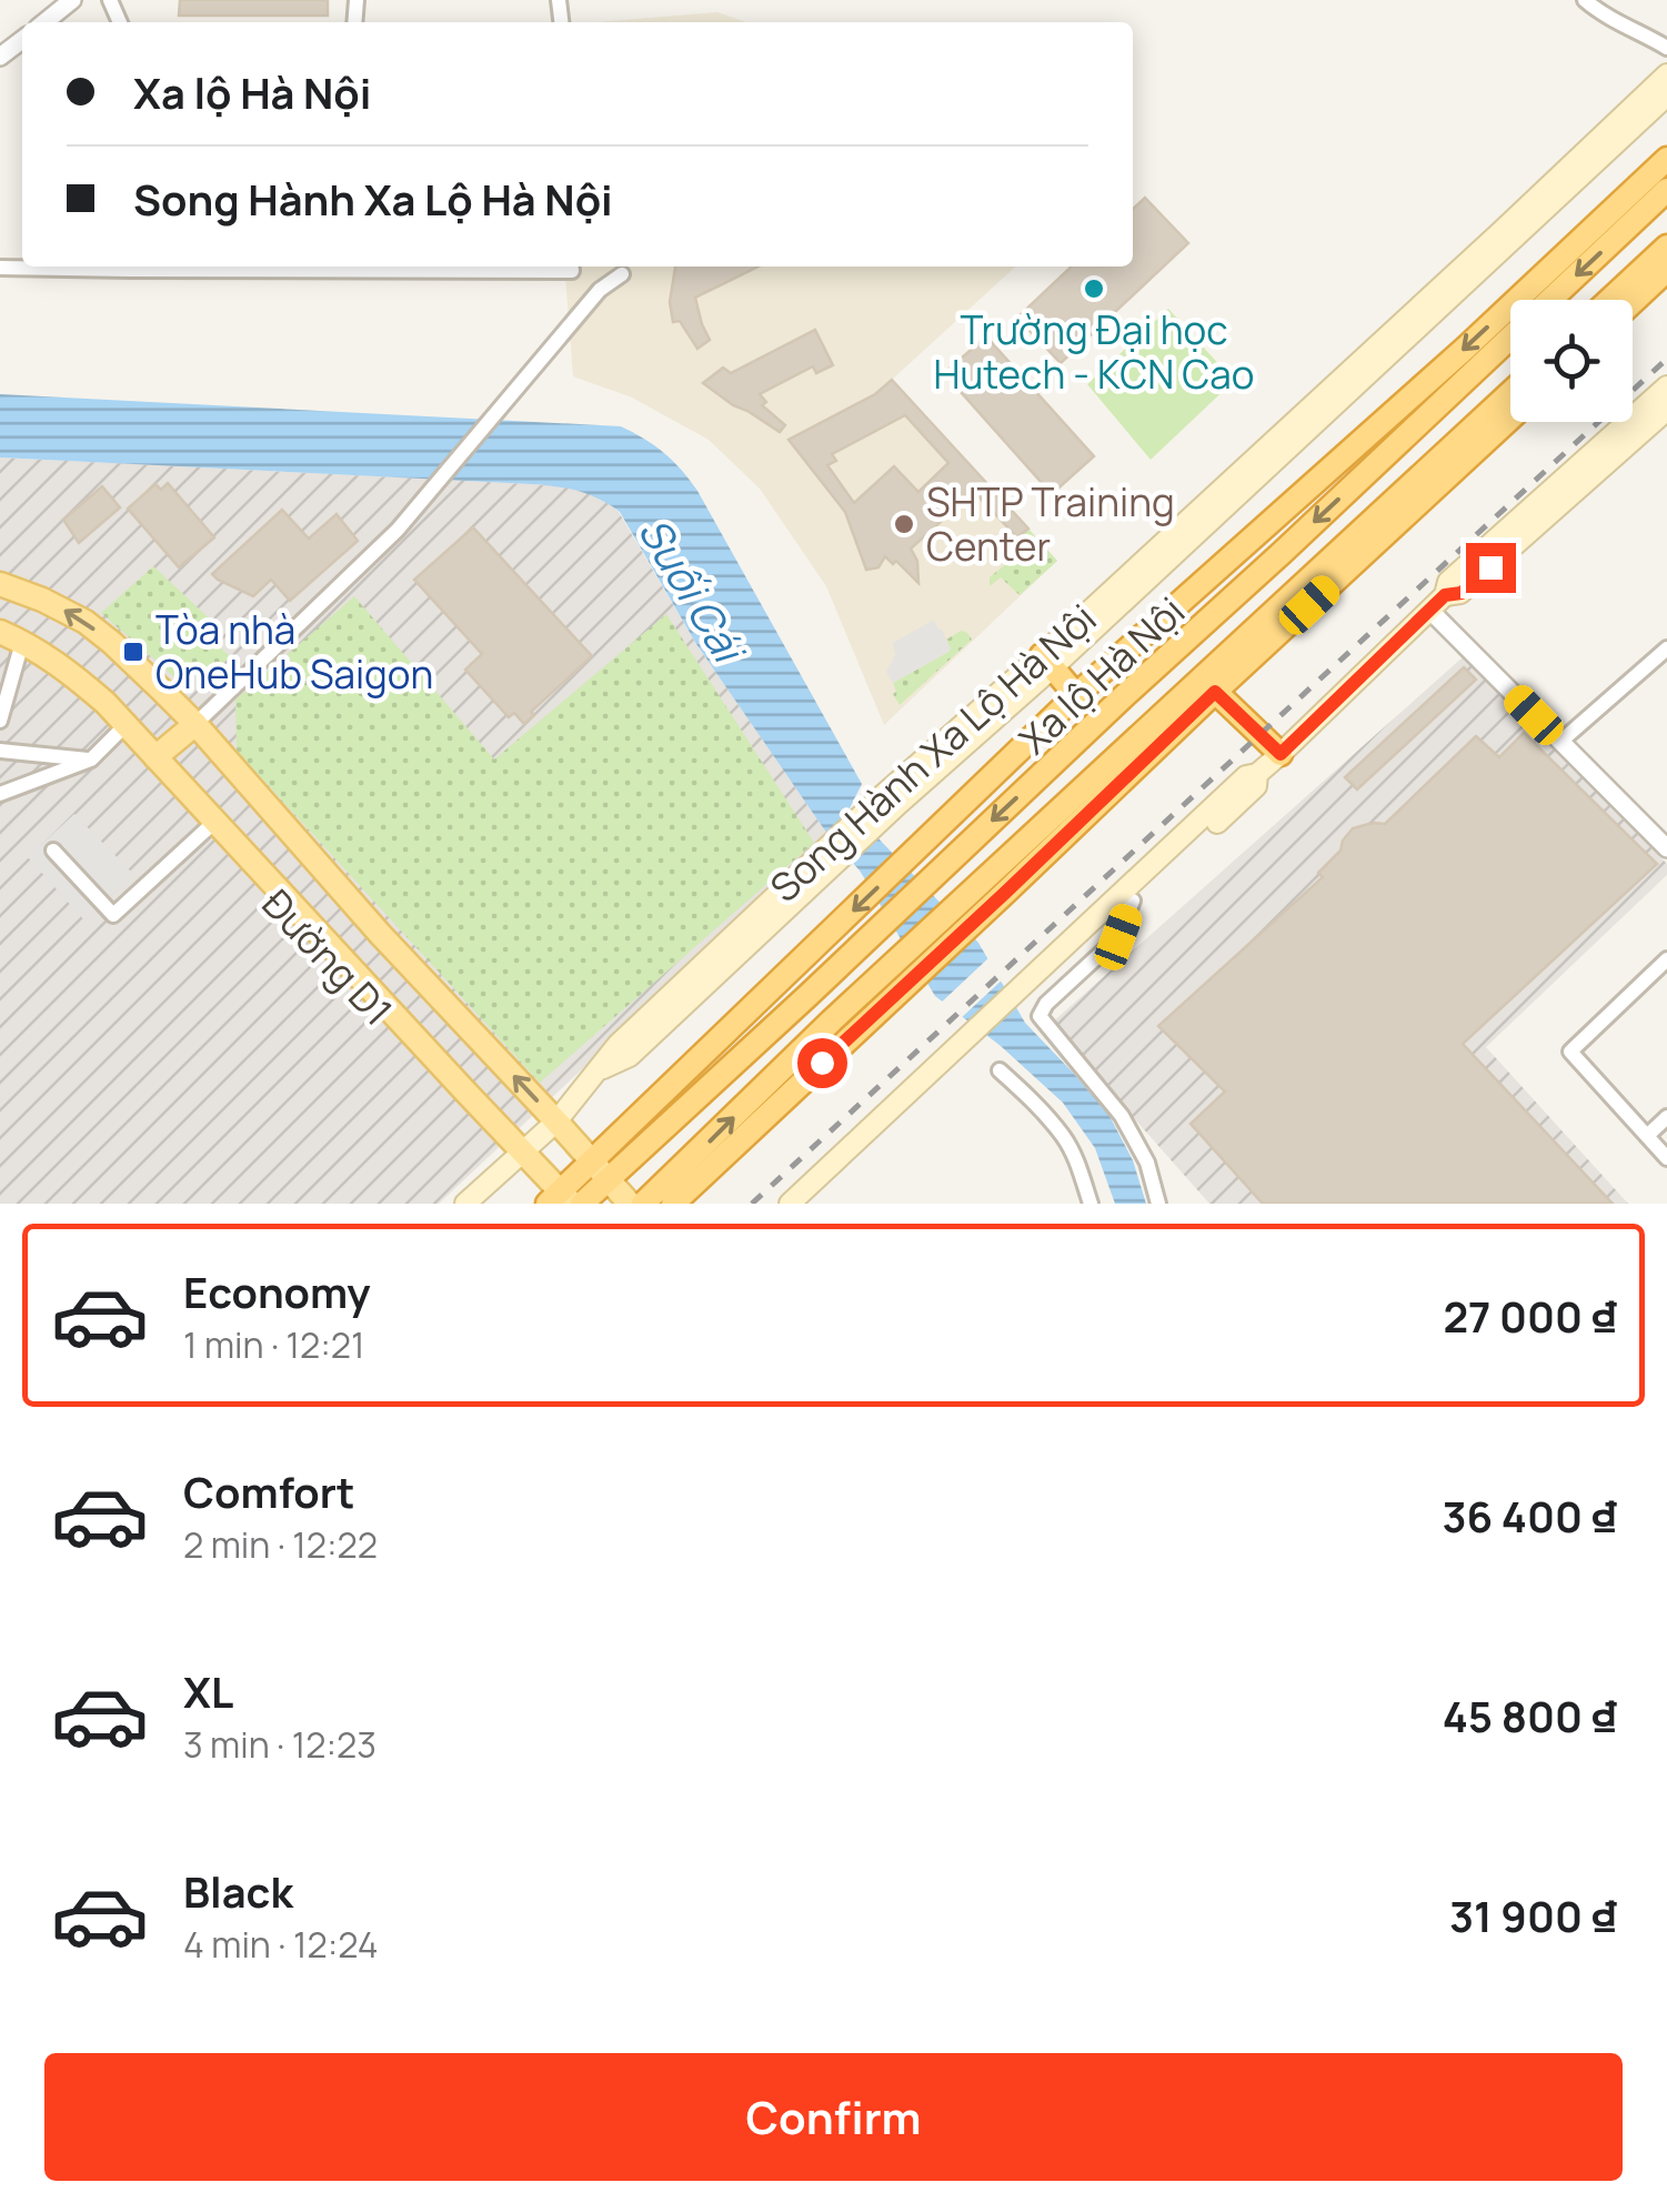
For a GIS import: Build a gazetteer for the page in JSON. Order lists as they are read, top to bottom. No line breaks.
{"streets":{"highway":["Xa lộ Hà Nội"],"main road":["Song Hành Xa Lộ Hà Nội","Đường D1"]},"crossings":[["Xa lộ Hà Nội","Đường D1"],["Song Hành Xa Lộ Hà Nội","Đường D1"]],"water":["Suối Cái"],"places":{"other":["Trường Đại học Hutech - KCN Cao","SHTP Training Center"],"transit":["Tòa nhà OneHub Saigon"]},"page":{"banner":["Xa lộ Hà Nội","Song Hành Xa Lộ Hà Nội"],"list":[{"name":"Economy","note":"1 min · 12:21","value":"27 000 ₫"},{"name":"Comfort","note":"2 min · 12:22","value":"36 400 ₫"},{"name":"XL","note":"3 min · 12:23","value":"45 800 ₫"},{"name":"Black","note":"4 min · 12:24","value":"31 900 ₫"}],"buttons":"Confirm"}}
